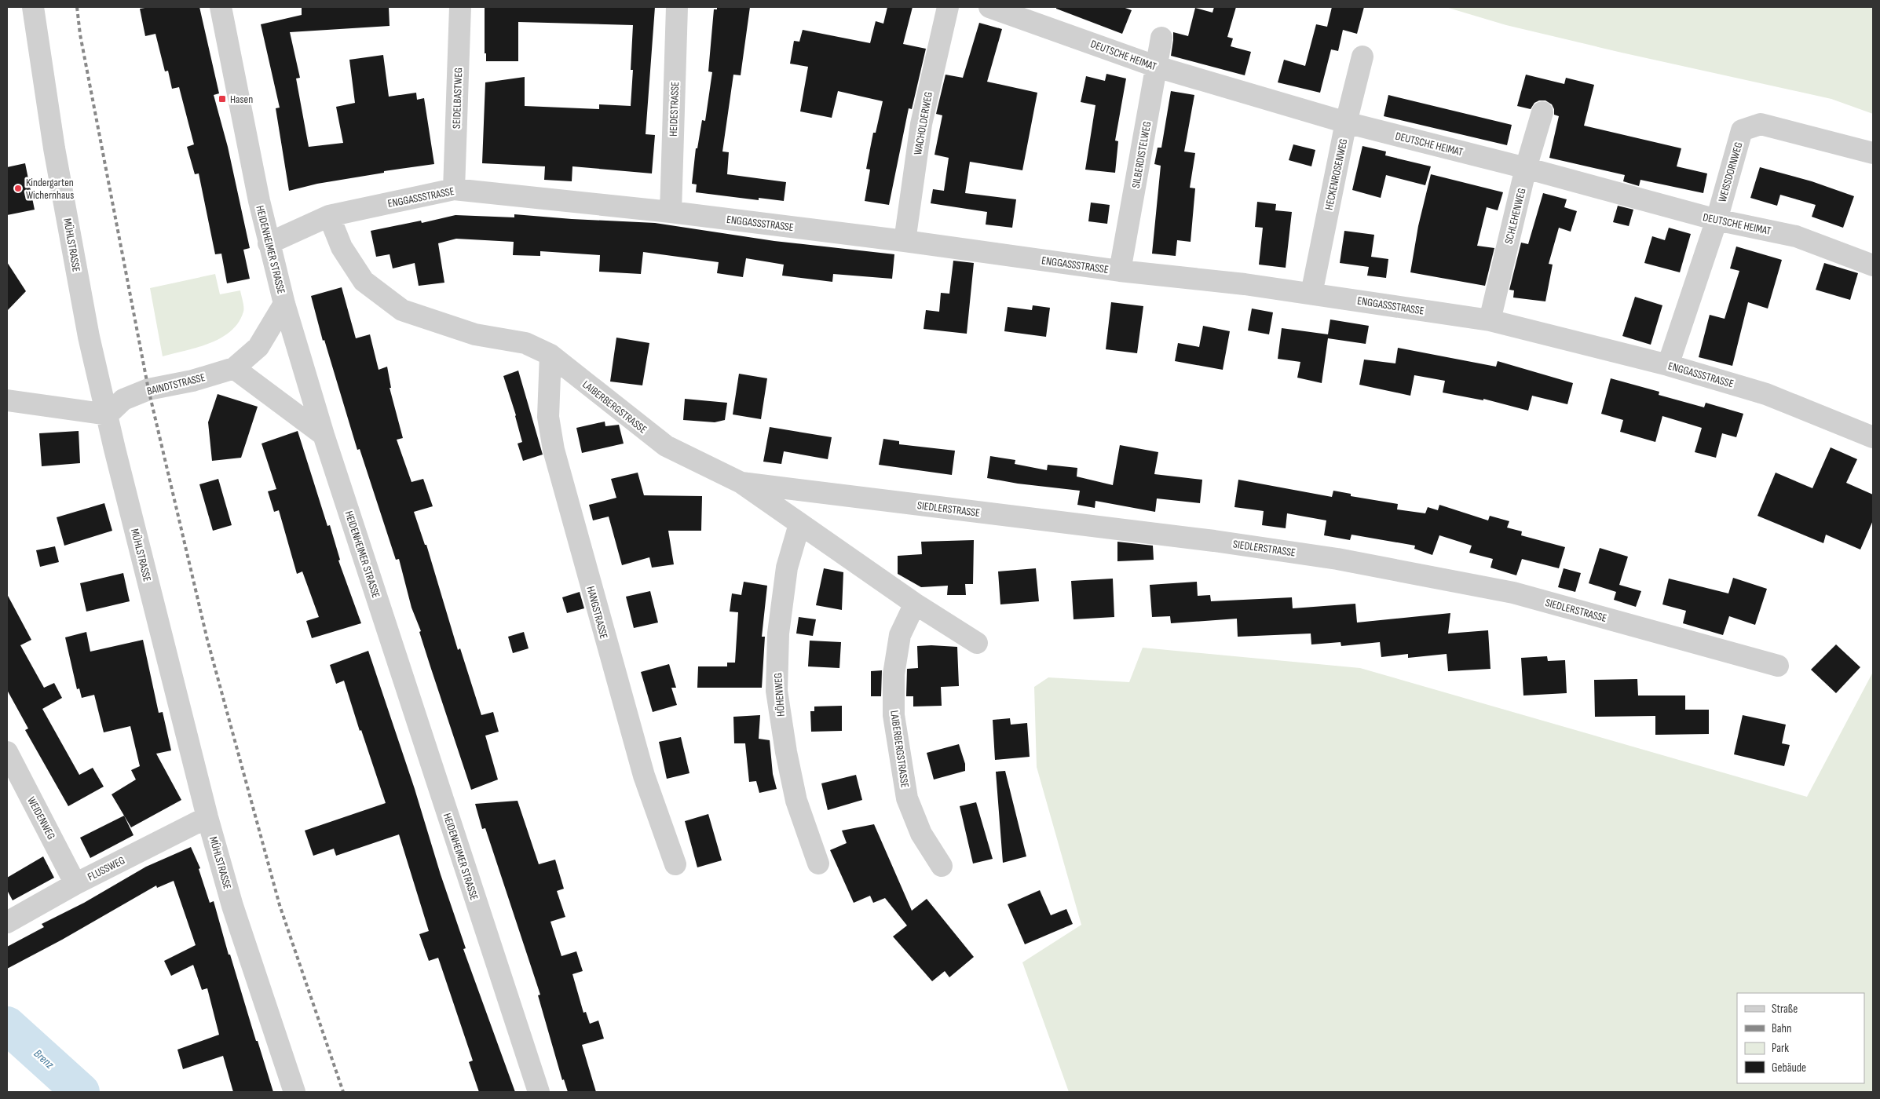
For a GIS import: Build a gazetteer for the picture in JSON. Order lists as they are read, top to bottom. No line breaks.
{"streets":{"street":["DEUTSCHE HEIMAT","SEIDELBASTWEG","HEIDESTRASSE","WACHOLDERWEG","SILBERDISTELWEG","WEISSDORNWEG","HECKENROSENWEG","ENGGASSSTRASSE","SCHLEHENWEG","MÜHLSTRASSE","HEIDENHEIMER STRASSE","BAINDTSTRASSE","LAIBERBERGSTRASSE","SIEDLERSTRASSE","HANGSTRASSE","HÖHENWEG","WEIDENWEG","FLUSSWEG"]},"crossings":[["DEUTSCHE HEIMAT","SILBERDISTELWEG"],["DEUTSCHE HEIMAT","WEISSDORNWEG"],["DEUTSCHE HEIMAT","HECKENROSENWEG"],["DEUTSCHE HEIMAT","SCHLEHENWEG"],["SEIDELBASTWEG","ENGGASSSTRASSE"],["HEIDESTRASSE","ENGGASSSTRASSE"],["WACHOLDERWEG","ENGGASSSTRASSE"],["SILBERDISTELWEG","ENGGASSSTRASSE"],["WEISSDORNWEG","ENGGASSSTRASSE"],["HECKENROSENWEG","ENGGASSSTRASSE"],["ENGGASSSTRASSE","SCHLEHENWEG"],["ENGGASSSTRASSE","HEIDENHEIMER STRASSE"],["ENGGASSSTRASSE","LAIBERBERGSTRASSE"],["MÜHLSTRASSE","BAINDTSTRASSE"],["MÜHLSTRASSE","FLUSSWEG"],["HEIDENHEIMER STRASSE","BAINDTSTRASSE"],["LAIBERBERGSTRASSE","SIEDLERSTRASSE"],["LAIBERBERGSTRASSE","HANGSTRASSE"],["LAIBERBERGSTRASSE","HÖHENWEG"],["WEIDENWEG","FLUSSWEG"]],"water":["Brenz"],"places":{"transit":["Hasen"],"other":["Kindergarten Wichernhaus"]},"legend":["Straße","Bahn","Park","Gebäude"]}
